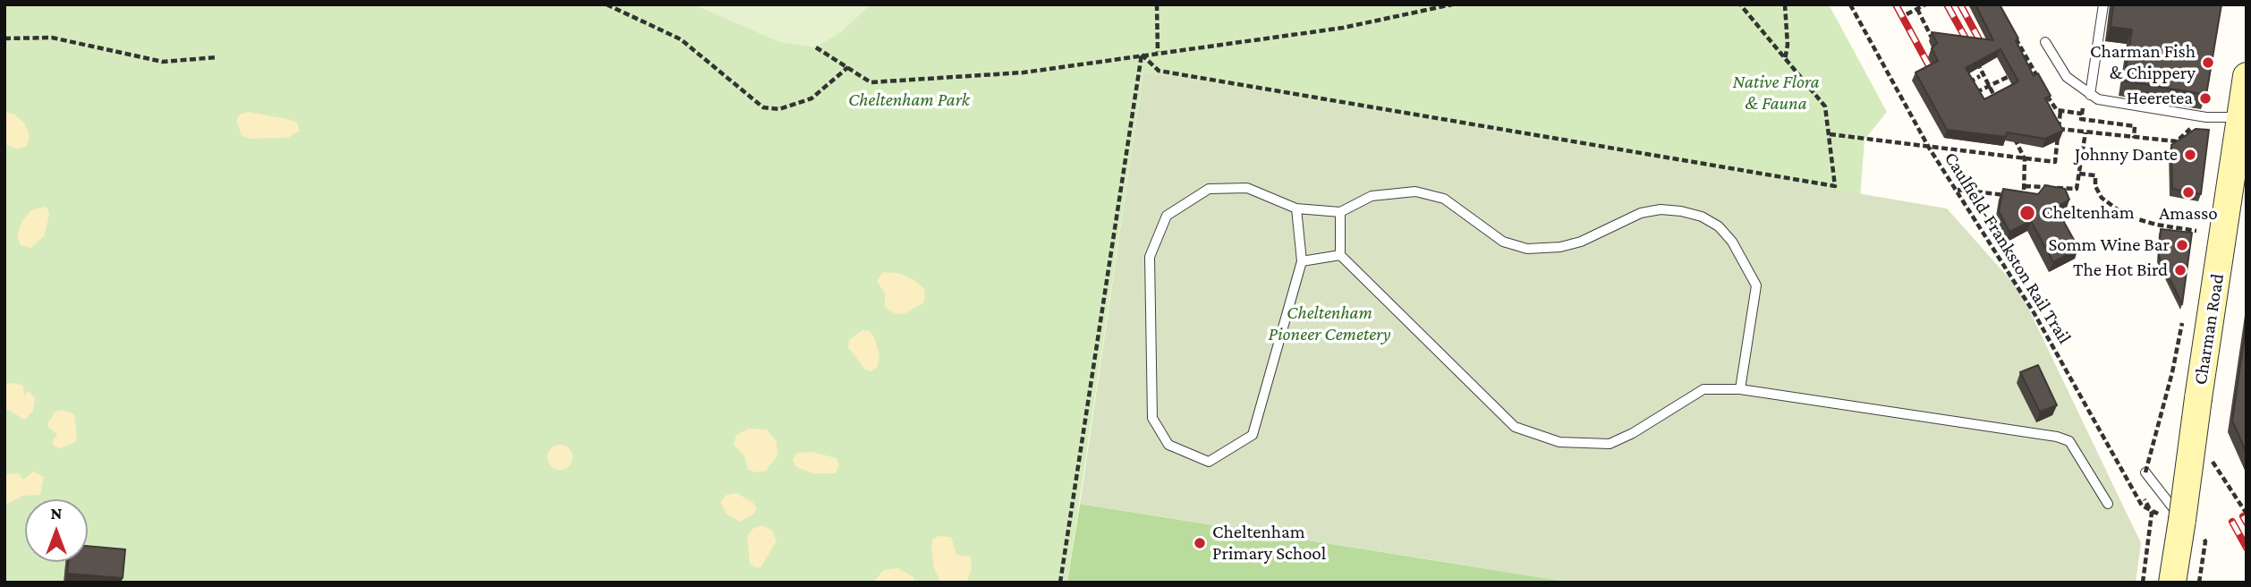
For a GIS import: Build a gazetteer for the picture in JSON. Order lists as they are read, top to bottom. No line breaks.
{"streets":{"main road":["Charman Road"],"path":["Caulfield-Frankston Rail Trail"]},"parks":["Native Flora & Fauna","Cheltenham Park","Cheltenham Pioneer Cemetery"],"places":["Charman Fish & Chippery","Heeretea","Johnny Dante","Amasso","Cheltenham","Somm Wine Bar","The Hot Bird","Cheltenham Primary School"],"north":"top"}
